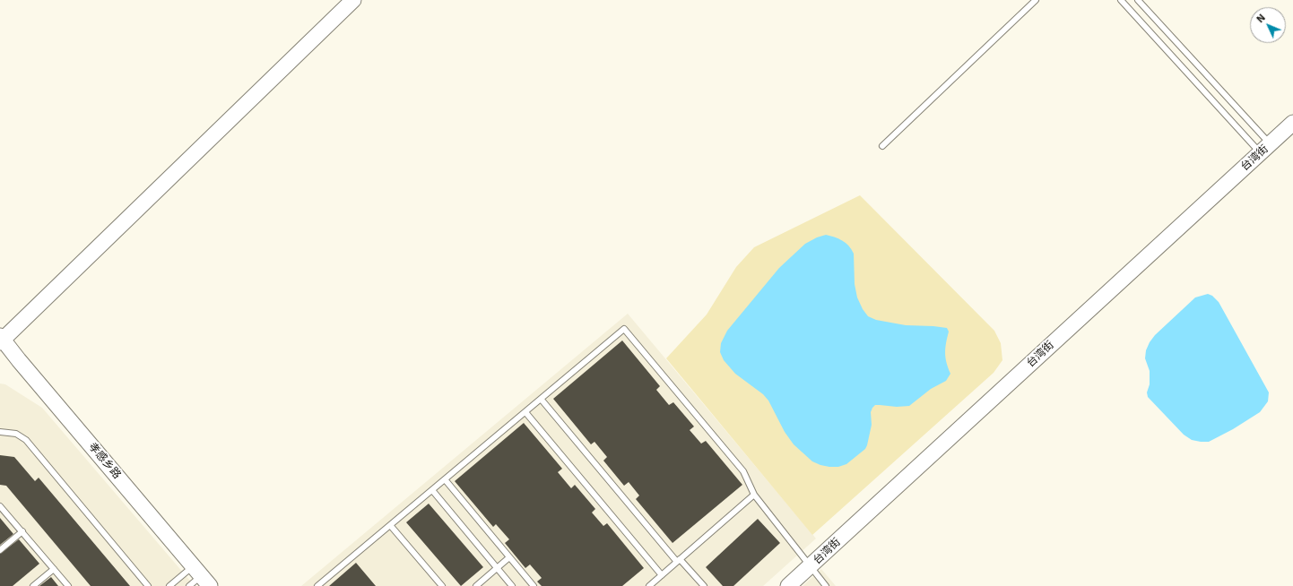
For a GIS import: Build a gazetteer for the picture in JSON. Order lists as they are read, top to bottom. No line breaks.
{"streets":{"main road":["台湾街","孝感乡路"]},"north":"top left"}
